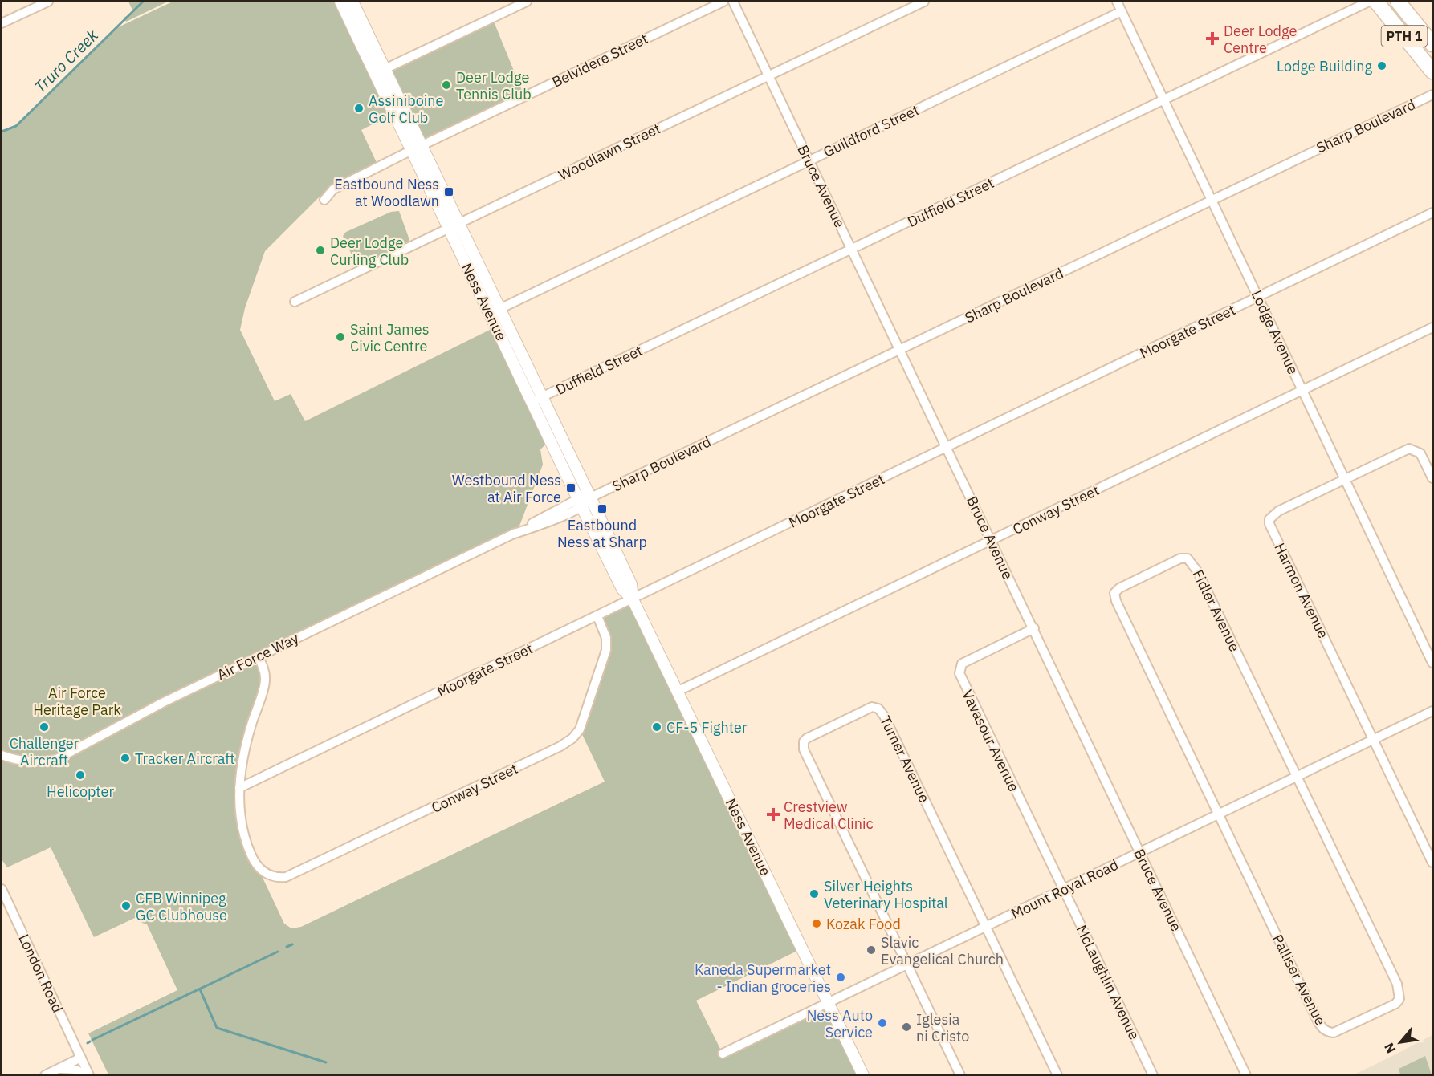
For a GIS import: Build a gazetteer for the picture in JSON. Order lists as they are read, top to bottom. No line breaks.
{"streets":{"highway":["PTH 1"],"main road":["Ness Avenue"],"street":["Belvidere Street","Sharp Boulevard","Guildford Street","Woodlawn Street","Bruce Avenue","Duffield Street","Moorgate Street","Lodge Avenue","Conway Street","Harmon Avenue","Fidler Avenue","Air Force Way","Vavasour Avenue","Turner Avenue","Mount Royal Road","London Road","Palliser Avenue","McLaughlin Avenue"]},"crossings":[["Belvidere Street","Ness Avenue"],["Sharp Boulevard","Bruce Avenue"],["Sharp Boulevard","Ness Avenue"],["Sharp Boulevard","Lodge Avenue"],["Sharp Boulevard","Air Force Way"],["Guildford Street","Bruce Avenue"],["Guildford Street","Ness Avenue"],["Guildford Street","Lodge Avenue"],["Woodlawn Street","Bruce Avenue"],["Woodlawn Street","Ness Avenue"],["Bruce Avenue","Duffield Street"],["Bruce Avenue","Moorgate Street"],["Bruce Avenue","Conway Street"],["Bruce Avenue","Vavasour Avenue"],["Bruce Avenue","Mount Royal Road"],["Duffield Street","Ness Avenue"],["Duffield Street","Lodge Avenue"],["Ness Avenue","Moorgate Street"],["Ness Avenue","Conway Street"],["Ness Avenue","Air Force Way"],["Ness Avenue","Mount Royal Road"],["Moorgate Street","Lodge Avenue"],["Moorgate Street","Conway Street"],["Lodge Avenue","Conway Street"],["Lodge Avenue","Harmon Avenue"],["Harmon Avenue","Mount Royal Road"],["Fidler Avenue","Mount Royal Road"],["Fidler Avenue","Palliser Avenue"],["Vavasour Avenue","Mount Royal Road"],["Vavasour Avenue","McLaughlin Avenue"],["Turner Avenue","Mount Royal Road"],["Mount Royal Road","Palliser Avenue"],["Mount Royal Road","McLaughlin Avenue"]],"water":["Truro Creek"],"parks":["Air Force Heritage Park"],"places":{"health":["Deer Lodge Centre","Crestview Medical Clinic"],"other":["Lodge Building","Deer Lodge Tennis Club","Assiniboine Golf Club","Deer Lodge Curling Club","Saint James Civic Centre","Challenger Aircraft","CF-5 Fighter","Tracker Aircraft","Helicopter","Silver Heights Veterinary Hospital","CFB Winnipeg GC Clubhouse","Kozak Food","Slavic Evangelical Church","Kaneda Supermarket - Indian groceries","Ness Auto Service","Iglesia ni Cristo"],"transit":["Eastbound Ness at Woodlawn","Westbound Ness at Air Force","Eastbound Ness at Sharp"]},"north":"bottom left"}
